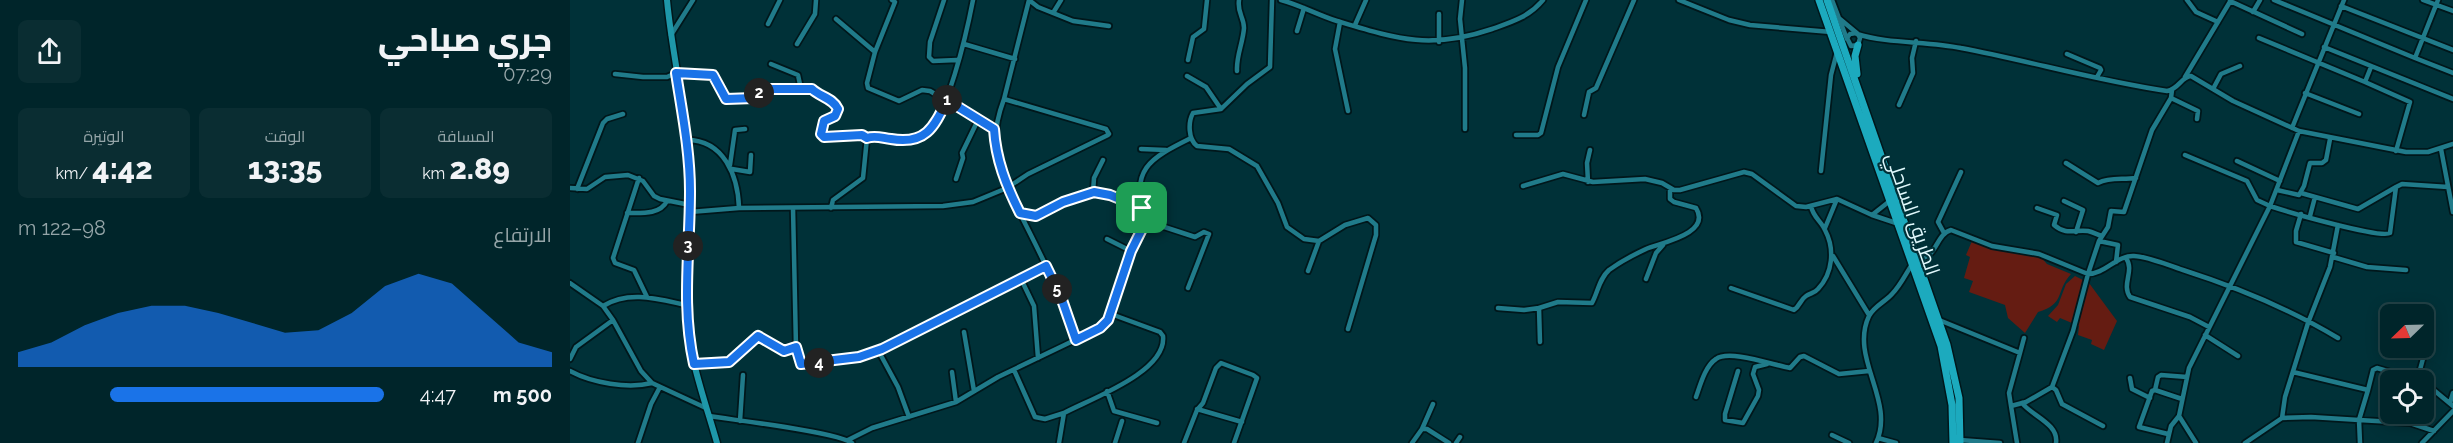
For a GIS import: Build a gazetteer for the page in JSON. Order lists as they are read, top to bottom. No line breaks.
{"streets":{"highway":["الطريق الساحلي"]},"north":"bottom left","page":{"heading":["جري صباحي","07:29"],"pins":["2","1","3","5","4"],"stats":[["المسافة","2.89 km"],["الوقت","13:35"],["الوتيرة","4:42 /km"]],"chart":["الارتفاع","98–122 m"],"list":[{"name":"500 m","note":"4:47"}]}}
